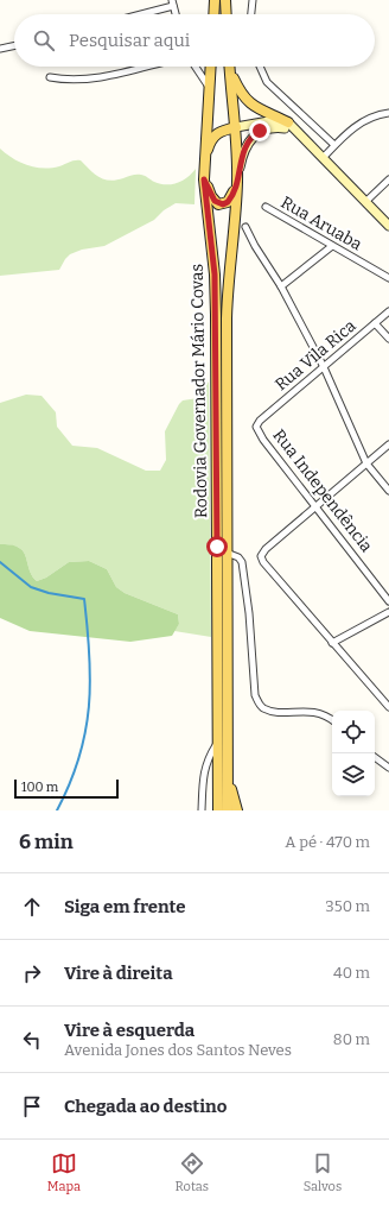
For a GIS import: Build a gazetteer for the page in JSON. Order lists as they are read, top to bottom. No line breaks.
{"streets":{"main road":["Rodovia Governador Mário Covas"],"street":["Rua Aruaba","Rua Vila Rica","Rua Independência"]},"crossings":[["Rua Vila Rica","Rua Independência"]],"scale_bar":"100 m","page":{"search":"Pesquisar aqui","scale":"100 m","heading":["6 min","A pé · 470 m"],"list":[["Siga em frente","350 m"],["Vire à direita","40 m"],["Vire à esquerda","Avenida Jones dos Santos Neves","80 m"],"Chegada ao destino"],"nav":["Mapa","Rotas","Salvos"]}}
